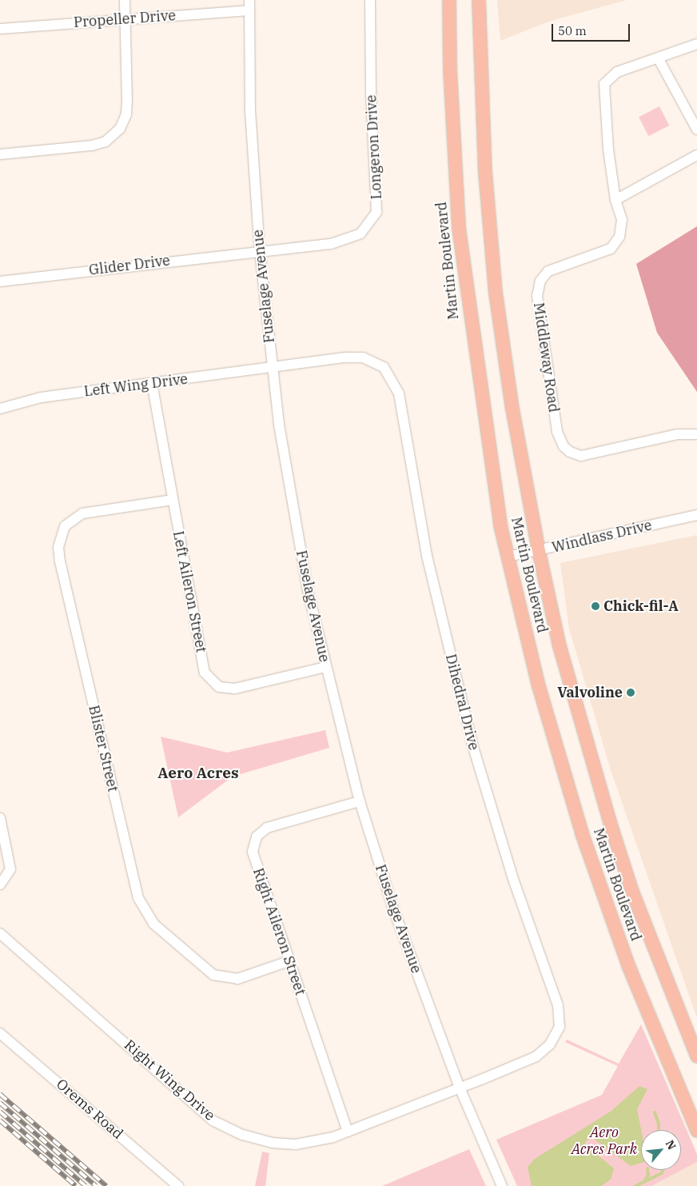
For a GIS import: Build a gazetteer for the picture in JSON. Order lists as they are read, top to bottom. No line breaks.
{"streets":{"main road":["Martin Boulevard"],"street":["Propeller Drive","Longeron Drive","Glider Drive","Fuselage Avenue","Middleway Road","Left Wing Drive","Windlass Drive","Left Aileron Street","Dihedral Drive","Blister Street","Right Aileron Street","Right Wing Drive","Orems Road"]},"crossings":[["Propeller Drive","Fuselage Avenue"],["Longeron Drive","Glider Drive"],["Longeron Drive","Fuselage Avenue"],["Martin Boulevard","Windlass Drive"],["Glider Drive","Fuselage Avenue"],["Fuselage Avenue","Left Wing Drive"],["Fuselage Avenue","Left Aileron Street"],["Fuselage Avenue","Dihedral Drive"],["Fuselage Avenue","Right Aileron Street"],["Fuselage Avenue","Right Wing Drive"],["Left Wing Drive","Left Aileron Street"],["Left Wing Drive","Dihedral Drive"],["Left Aileron Street","Blister Street"],["Dihedral Drive","Right Wing Drive"],["Blister Street","Right Aileron Street"],["Right Aileron Street","Right Wing Drive"]],"districts":["Aero Acres"],"parks":["Aero Acres Park"],"places":["Chick-fil-A","Valvoline"],"scale_bar":"50 m","north":"top right"}
